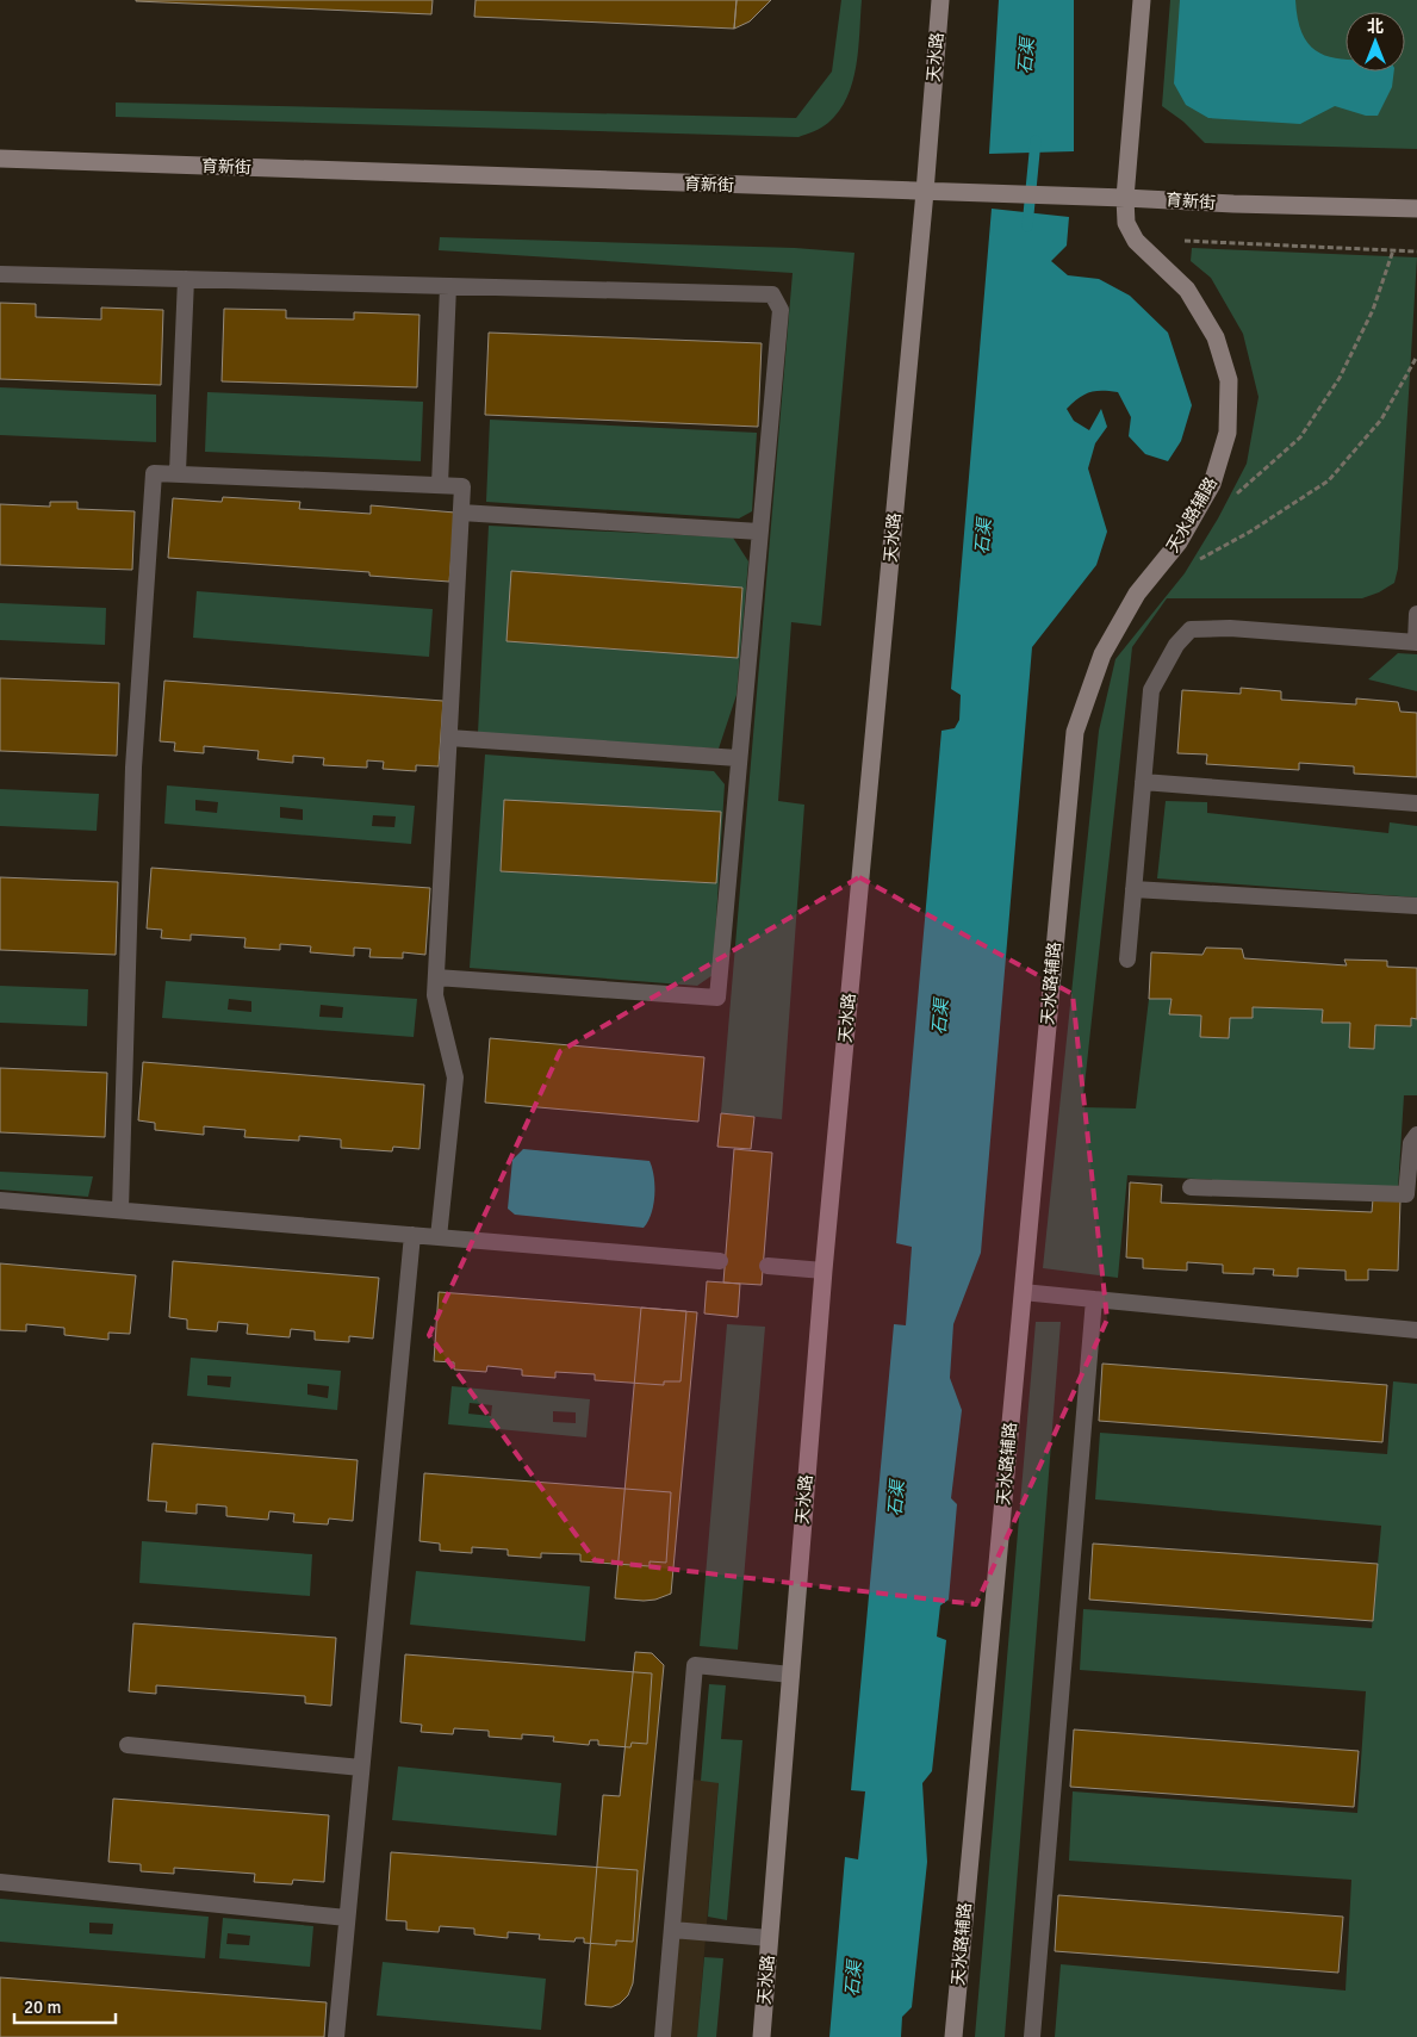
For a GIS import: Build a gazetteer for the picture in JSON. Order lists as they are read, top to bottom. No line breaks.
{"streets":{"street":["天水路","育新街","天水路辅路"]},"crossings":[["天水路","育新街"],["育新街","天水路辅路"]],"water":["石渠"],"scale_bar":"20 m","north":"top"}
